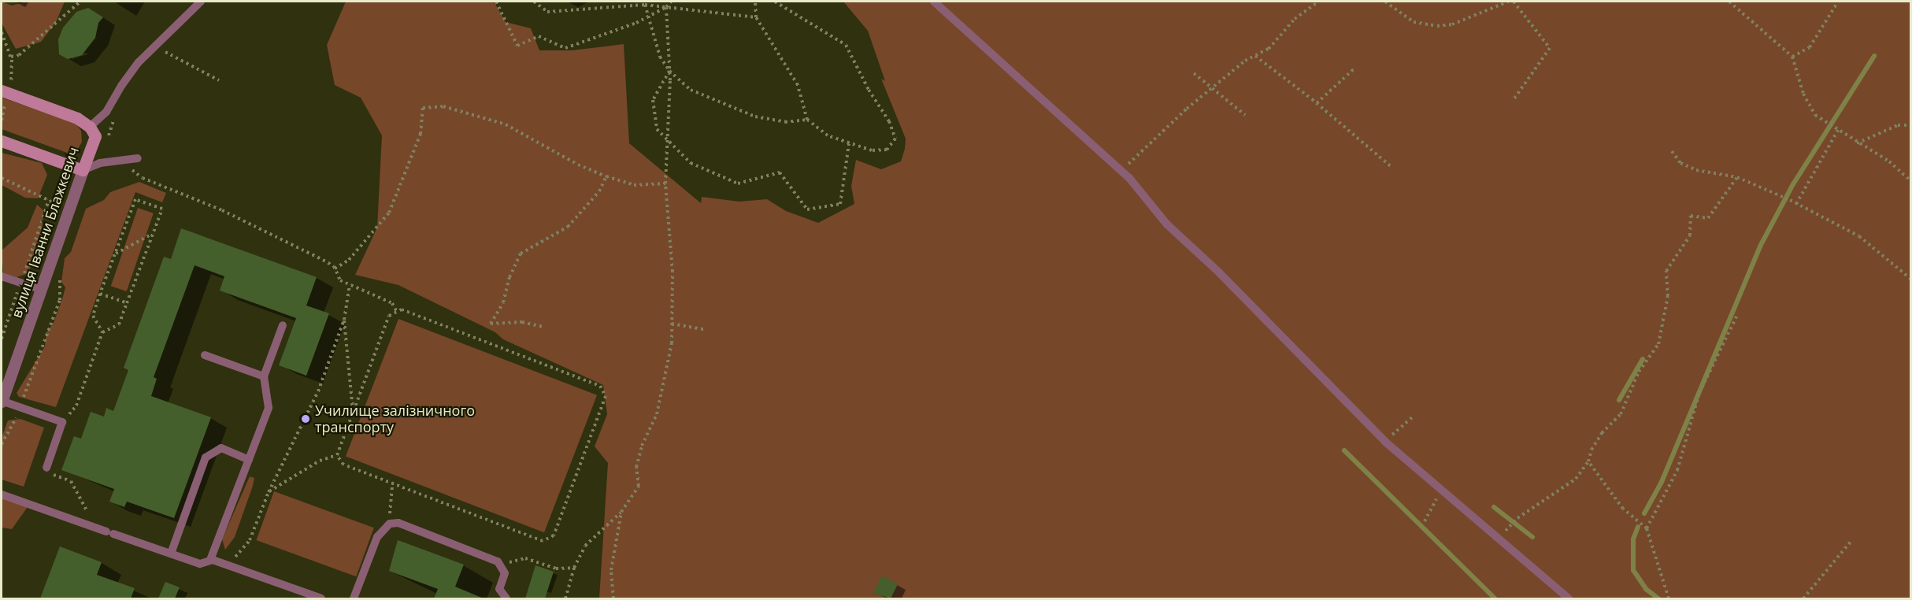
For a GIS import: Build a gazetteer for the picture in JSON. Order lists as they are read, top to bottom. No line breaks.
{"streets":{"street":["вулиця Іванни Блажкевич"]},"places":["Училище залізничного транспорту"]}
